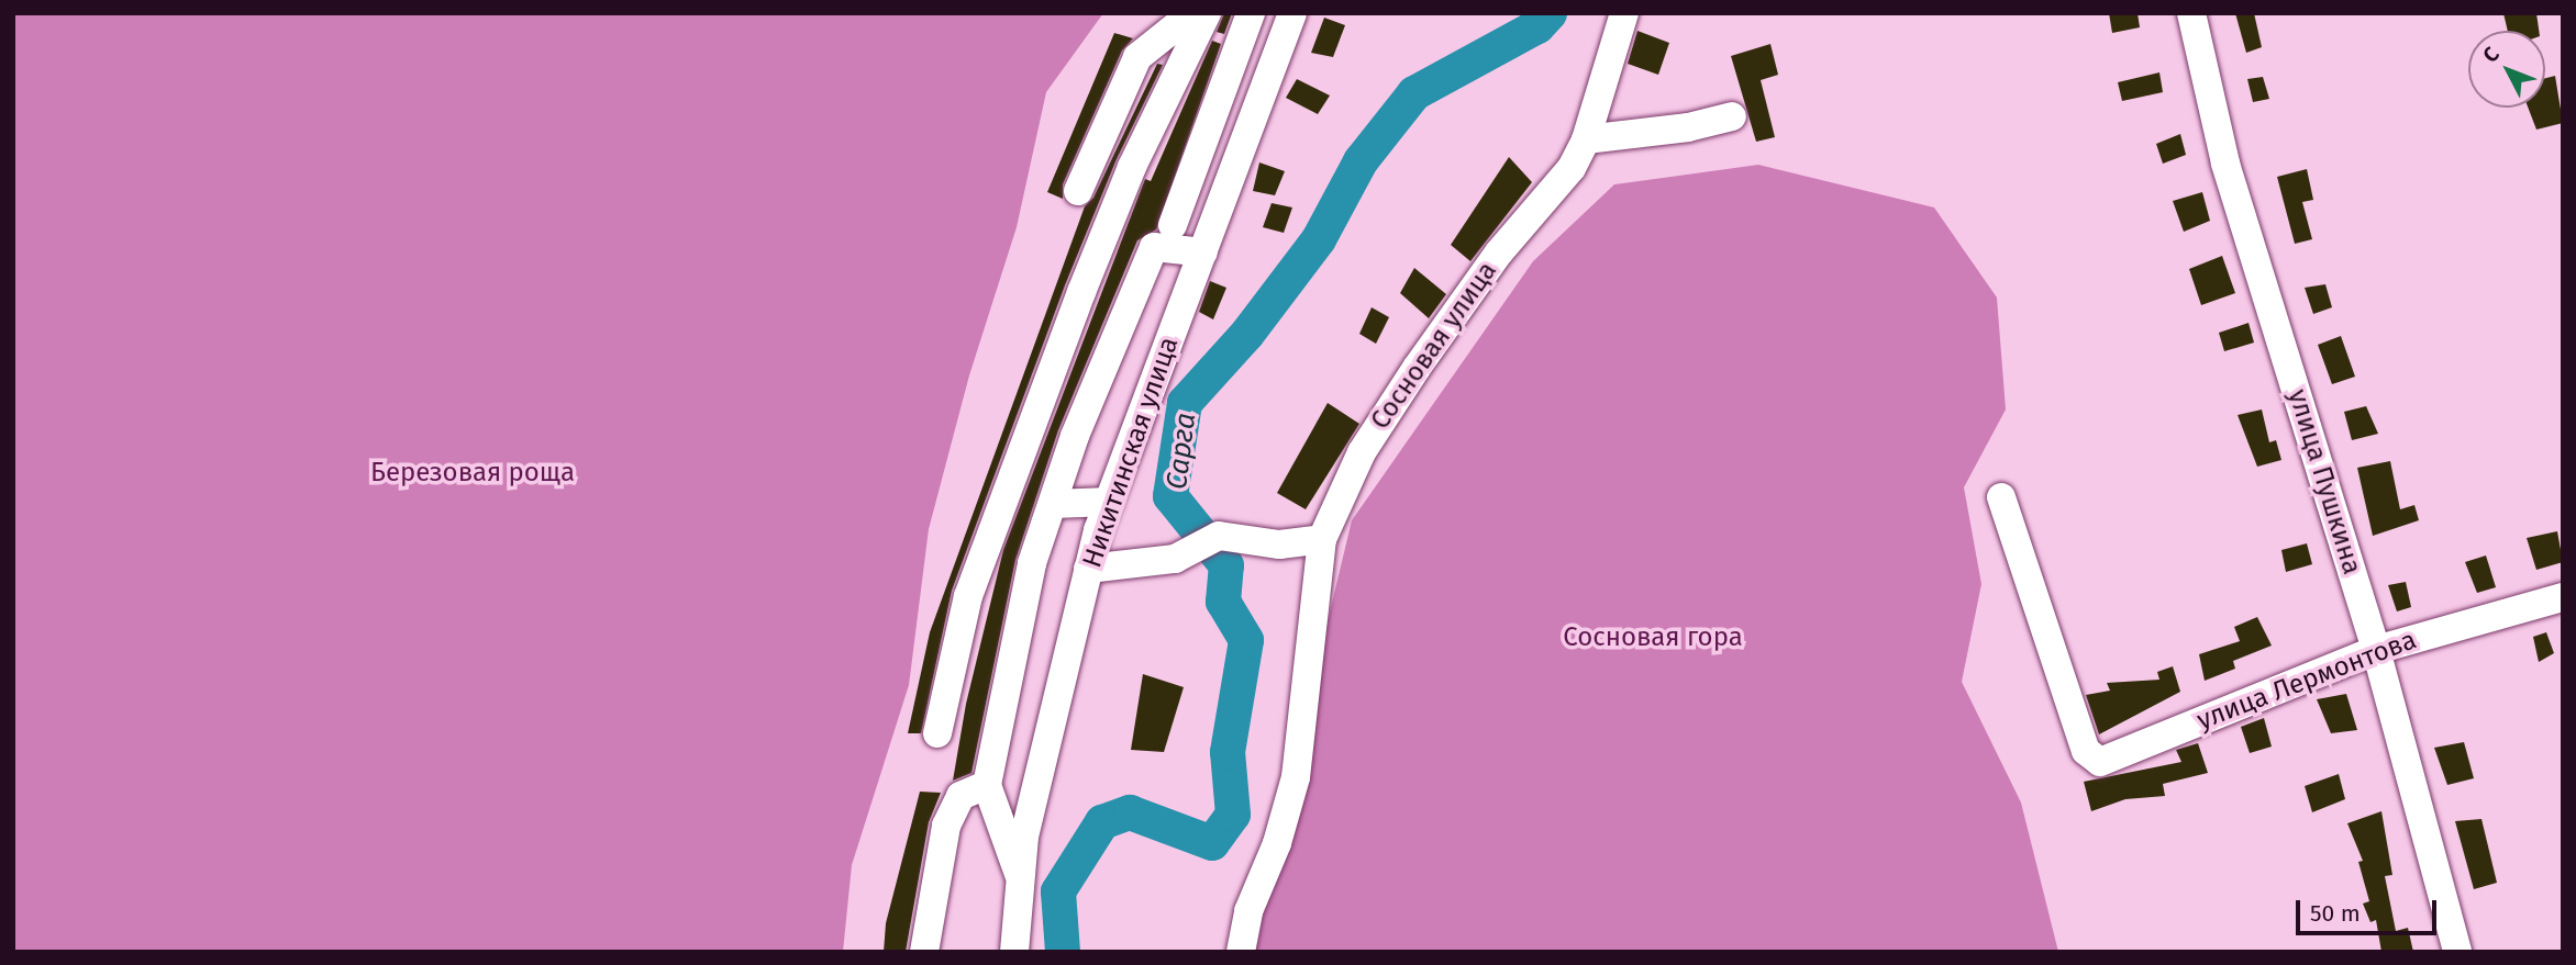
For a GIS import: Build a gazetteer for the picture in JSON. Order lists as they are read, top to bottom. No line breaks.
{"streets":{"street":["Сосновая улица","Никитинская улица","улица Пушкина","улица Лермонтова"]},"crossings":[["улица Пушкина","улица Лермонтова"]],"water":["Сарга"],"parks":["Березовая роща","Сосновая гора"],"scale_bar":"50 m","north":"top left"}
